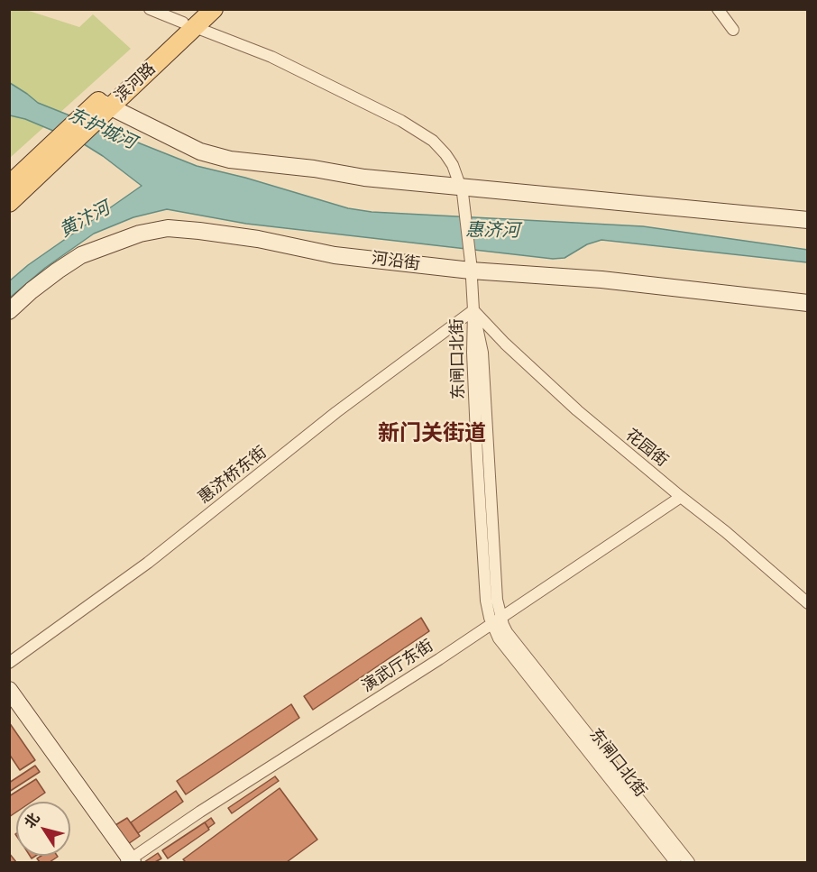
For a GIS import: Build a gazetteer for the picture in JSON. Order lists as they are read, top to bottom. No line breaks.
{"streets":{"main road":["滨河路"],"street":["河沿街","东闸口北街","花园街","惠济桥东街","演武厅东街"]},"crossings":[["滨河路","东闸口北街"],["河沿街","东闸口北街"],["东闸口北街","花园街"],["东闸口北街","惠济桥东街"],["东闸口北街","演武厅东街"],["花园街","惠济桥东街"],["花园街","演武厅东街"]],"districts":["新门关街道"],"water":["东护城河","黄汴河","惠济河"],"north":"top left"}
